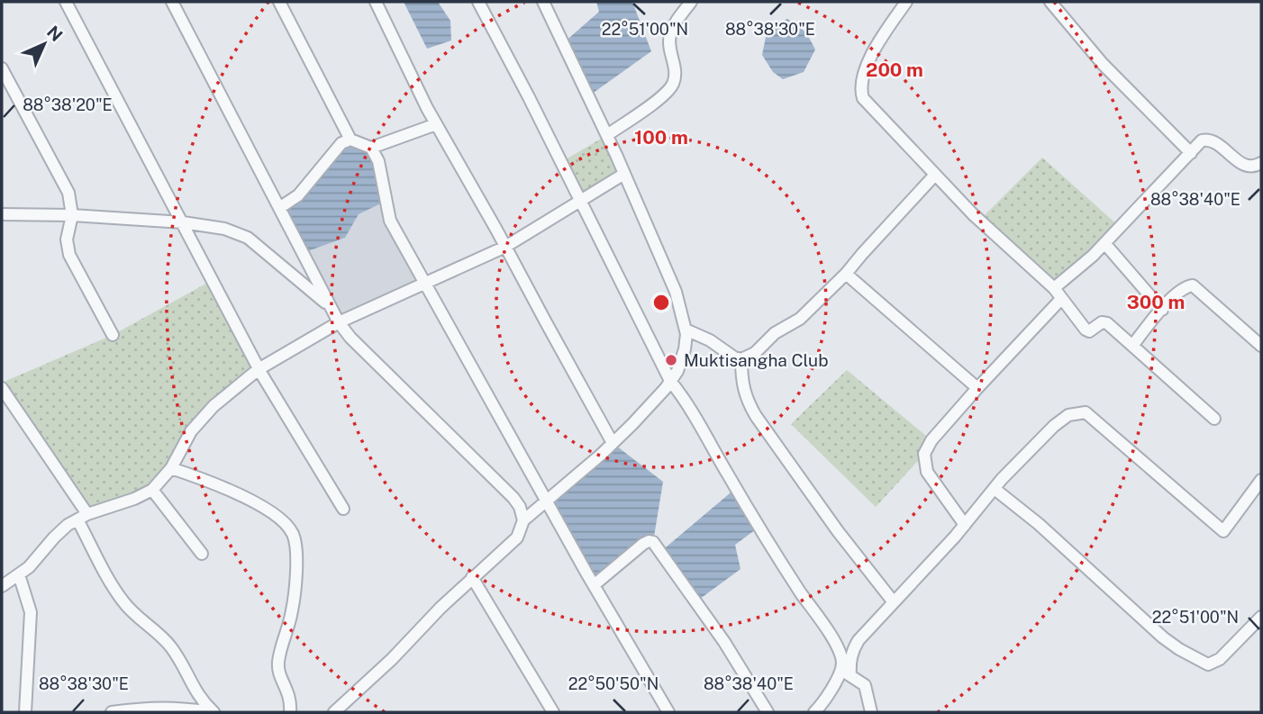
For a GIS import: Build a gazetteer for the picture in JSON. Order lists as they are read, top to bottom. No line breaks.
{"places":["Muktisangha Club"],"north":"top right","coordinates":["22°51'00\"N","88°38'30\"E","88°38'20\"E","88°38'40\"E","22°50'50\"N"],"rings":["200 m","100 m","300 m"]}
